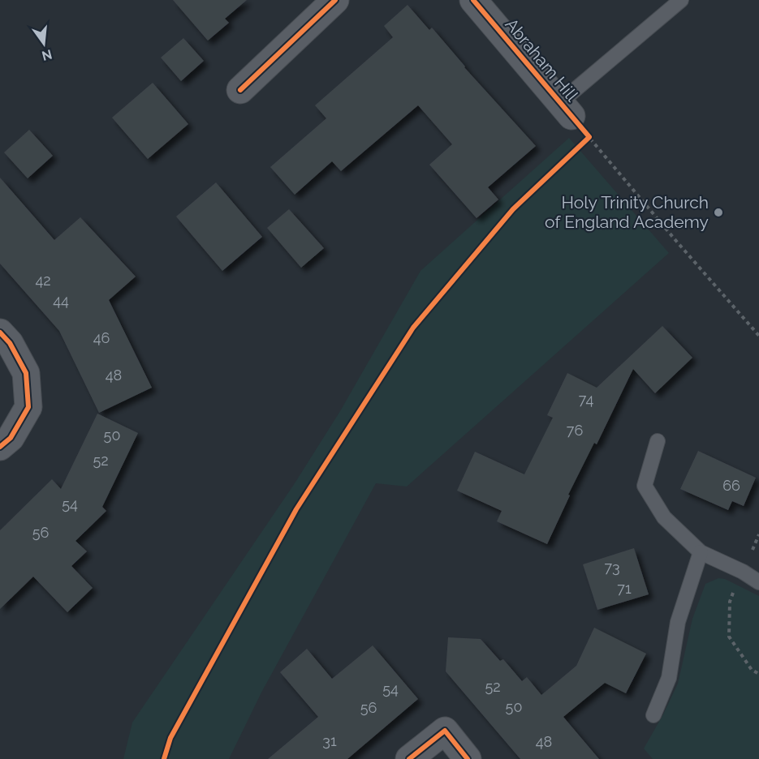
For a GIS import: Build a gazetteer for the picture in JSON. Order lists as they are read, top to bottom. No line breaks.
{"streets":{"street":["Abraham Hill"]},"places":["Holy Trinity Church of England Academy"],"house_numbers":["42","44","46","48","74","76","50","52","66","54","56","73","71","52","54","50","56","31","48"],"north":"bottom"}
